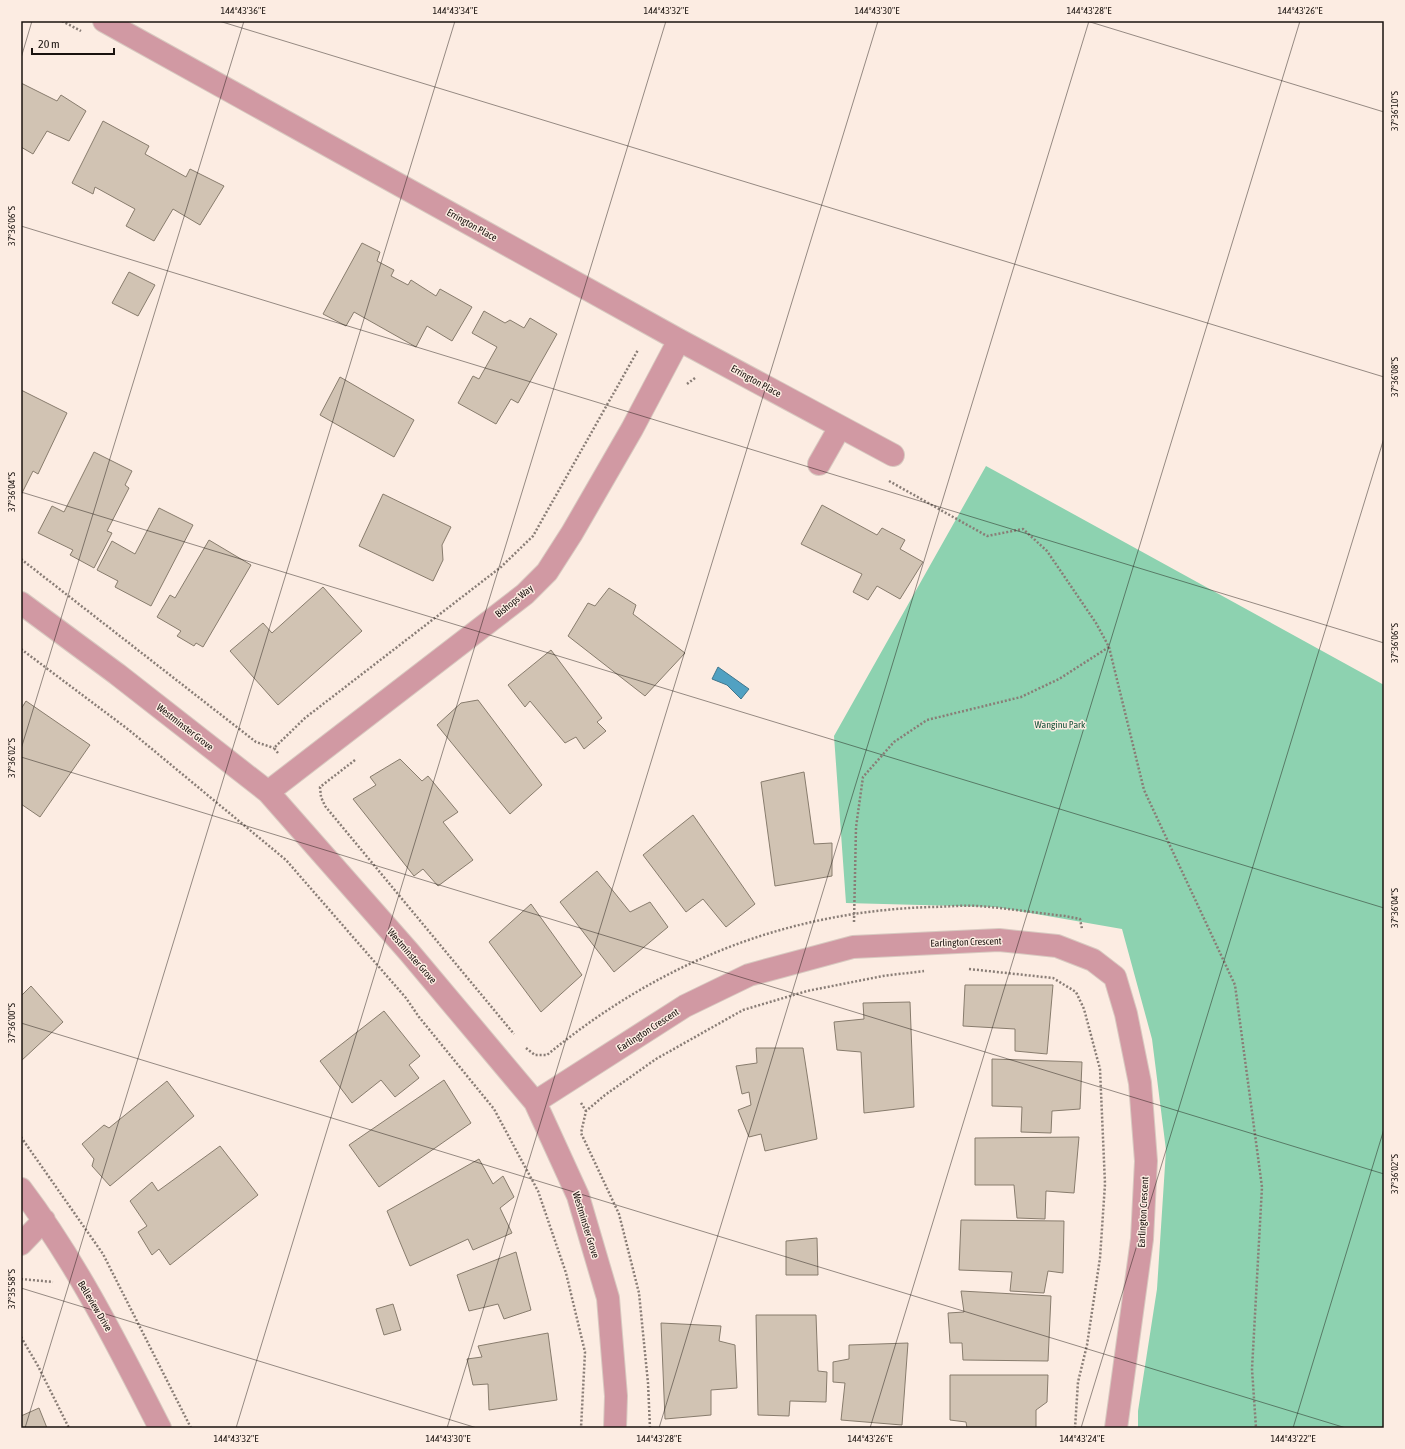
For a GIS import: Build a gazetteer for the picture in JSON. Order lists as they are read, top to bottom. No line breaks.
{"streets":{"street":["Errington Place","Bishops Way","Westminster Grove","Earlington Crescent","Belleview Drive"]},"crossings":[["Errington Place","Bishops Way"],["Bishops Way","Westminster Grove"],["Westminster Grove","Earlington Crescent"]],"parks":["Wanginu Park"],"scale_bar":"20 m","coordinates":["144°43'36\"E","144°43'34\"E","144°43'32\"E","144°43'30\"E","144°43'28\"E","144°43'26\"E","37°36'10\"S","37°36'06\"S","37°36'08\"S","37°36'04\"S","37°36'02\"S","37°36'00\"S","37°35'58\"S","144°43'24\"E","144°43'22\"E"]}
